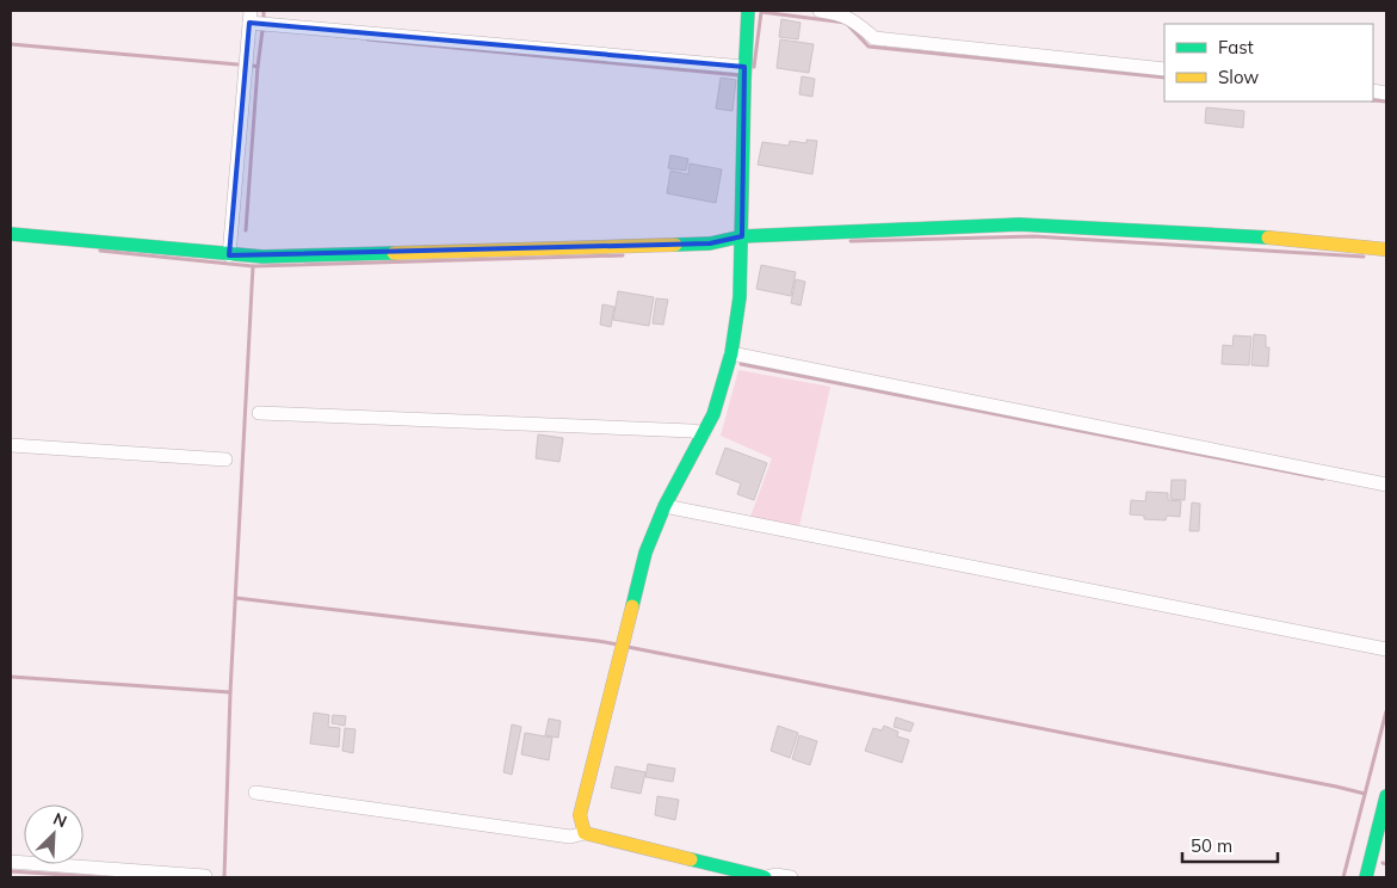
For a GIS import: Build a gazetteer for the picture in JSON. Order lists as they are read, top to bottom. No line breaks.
{"legend":["Fast","Slow"],"scale_bar":"50 m","north":"top right"}
